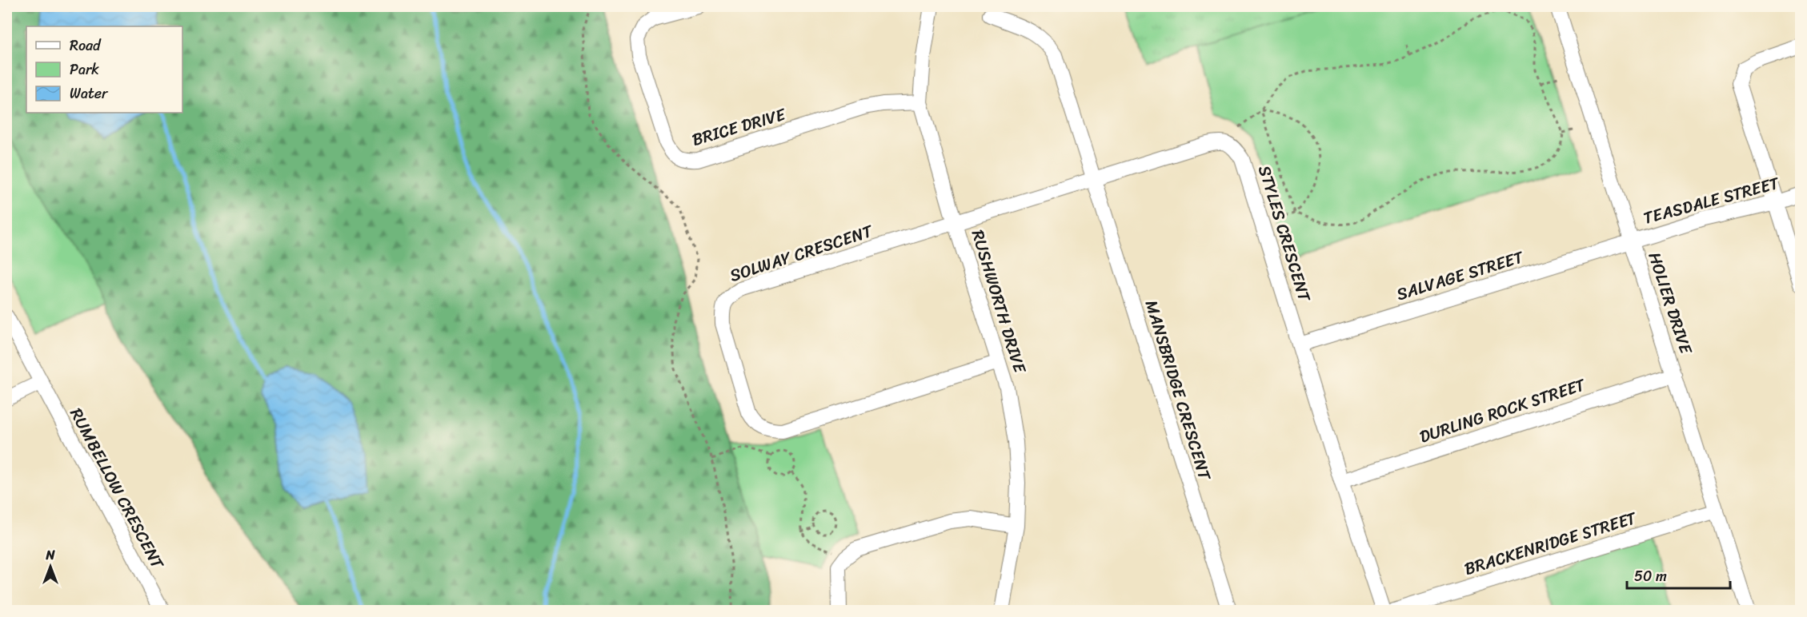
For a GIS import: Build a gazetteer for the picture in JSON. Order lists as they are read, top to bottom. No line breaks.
{"streets":{"street":["BRICE DRIVE","TEASDALE STREET","STYLES CRESCENT","SOLWAY CRESCENT","SALVAGE STREET","RUSHWORTH DRIVE","HOLIER DRIVE","MANSBRIDGE CRESCENT","DURLING ROCK STREET","RUMBELLOW CRESCENT","BRACKENRIDGE STREET"]},"crossings":[["BRICE DRIVE","RUSHWORTH DRIVE"],["TEASDALE STREET","SALVAGE STREET"],["TEASDALE STREET","HOLIER DRIVE"],["STYLES CRESCENT","SOLWAY CRESCENT"],["STYLES CRESCENT","SALVAGE STREET"],["STYLES CRESCENT","RUSHWORTH DRIVE"],["STYLES CRESCENT","MANSBRIDGE CRESCENT"],["STYLES CRESCENT","DURLING ROCK STREET"],["SOLWAY CRESCENT","RUSHWORTH DRIVE"],["SALVAGE STREET","HOLIER DRIVE"],["HOLIER DRIVE","DURLING ROCK STREET"],["HOLIER DRIVE","BRACKENRIDGE STREET"]],"legend":["Road","Park","Water"],"scale_bar":"50 m","north":"top"}
